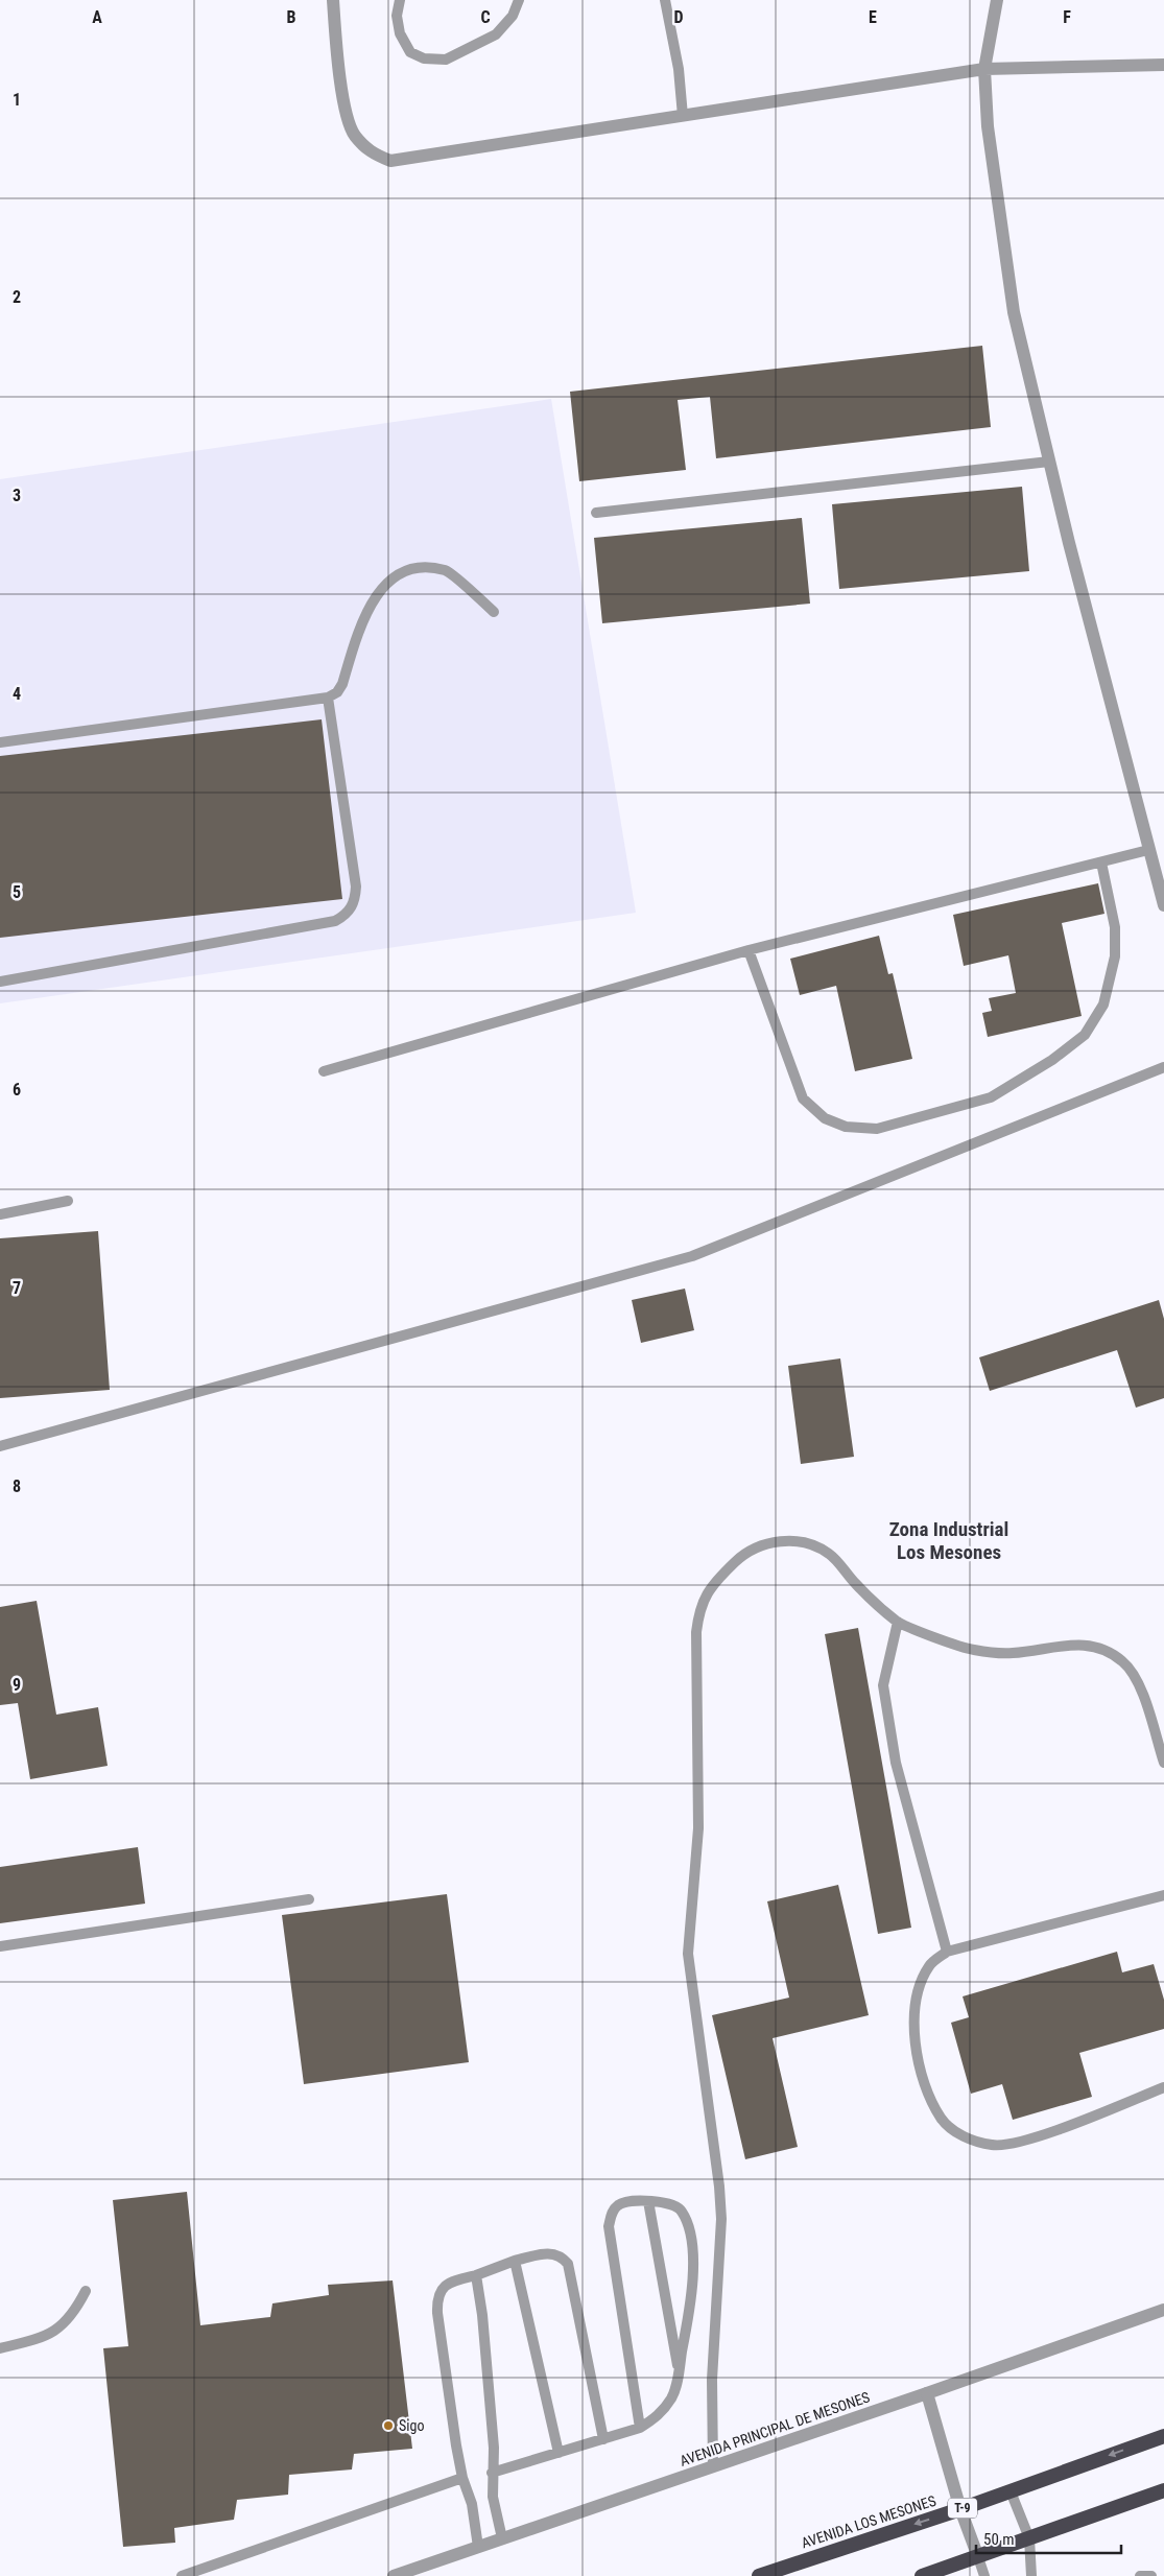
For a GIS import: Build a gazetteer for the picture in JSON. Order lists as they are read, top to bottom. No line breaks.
{"streets":{"highway":["T-9","AVENIDA LOS MESONES"],"street":["AVENIDA PRINCIPAL DE MESONES"]},"districts":["Zona Industrial Los Mesones"],"places":["Sigo"],"scale_bar":"50 m","grid":{"columns":["A","B","C","D","E","F"],"rows":["1","2","3","4","5","6","7","8","9"]}}
